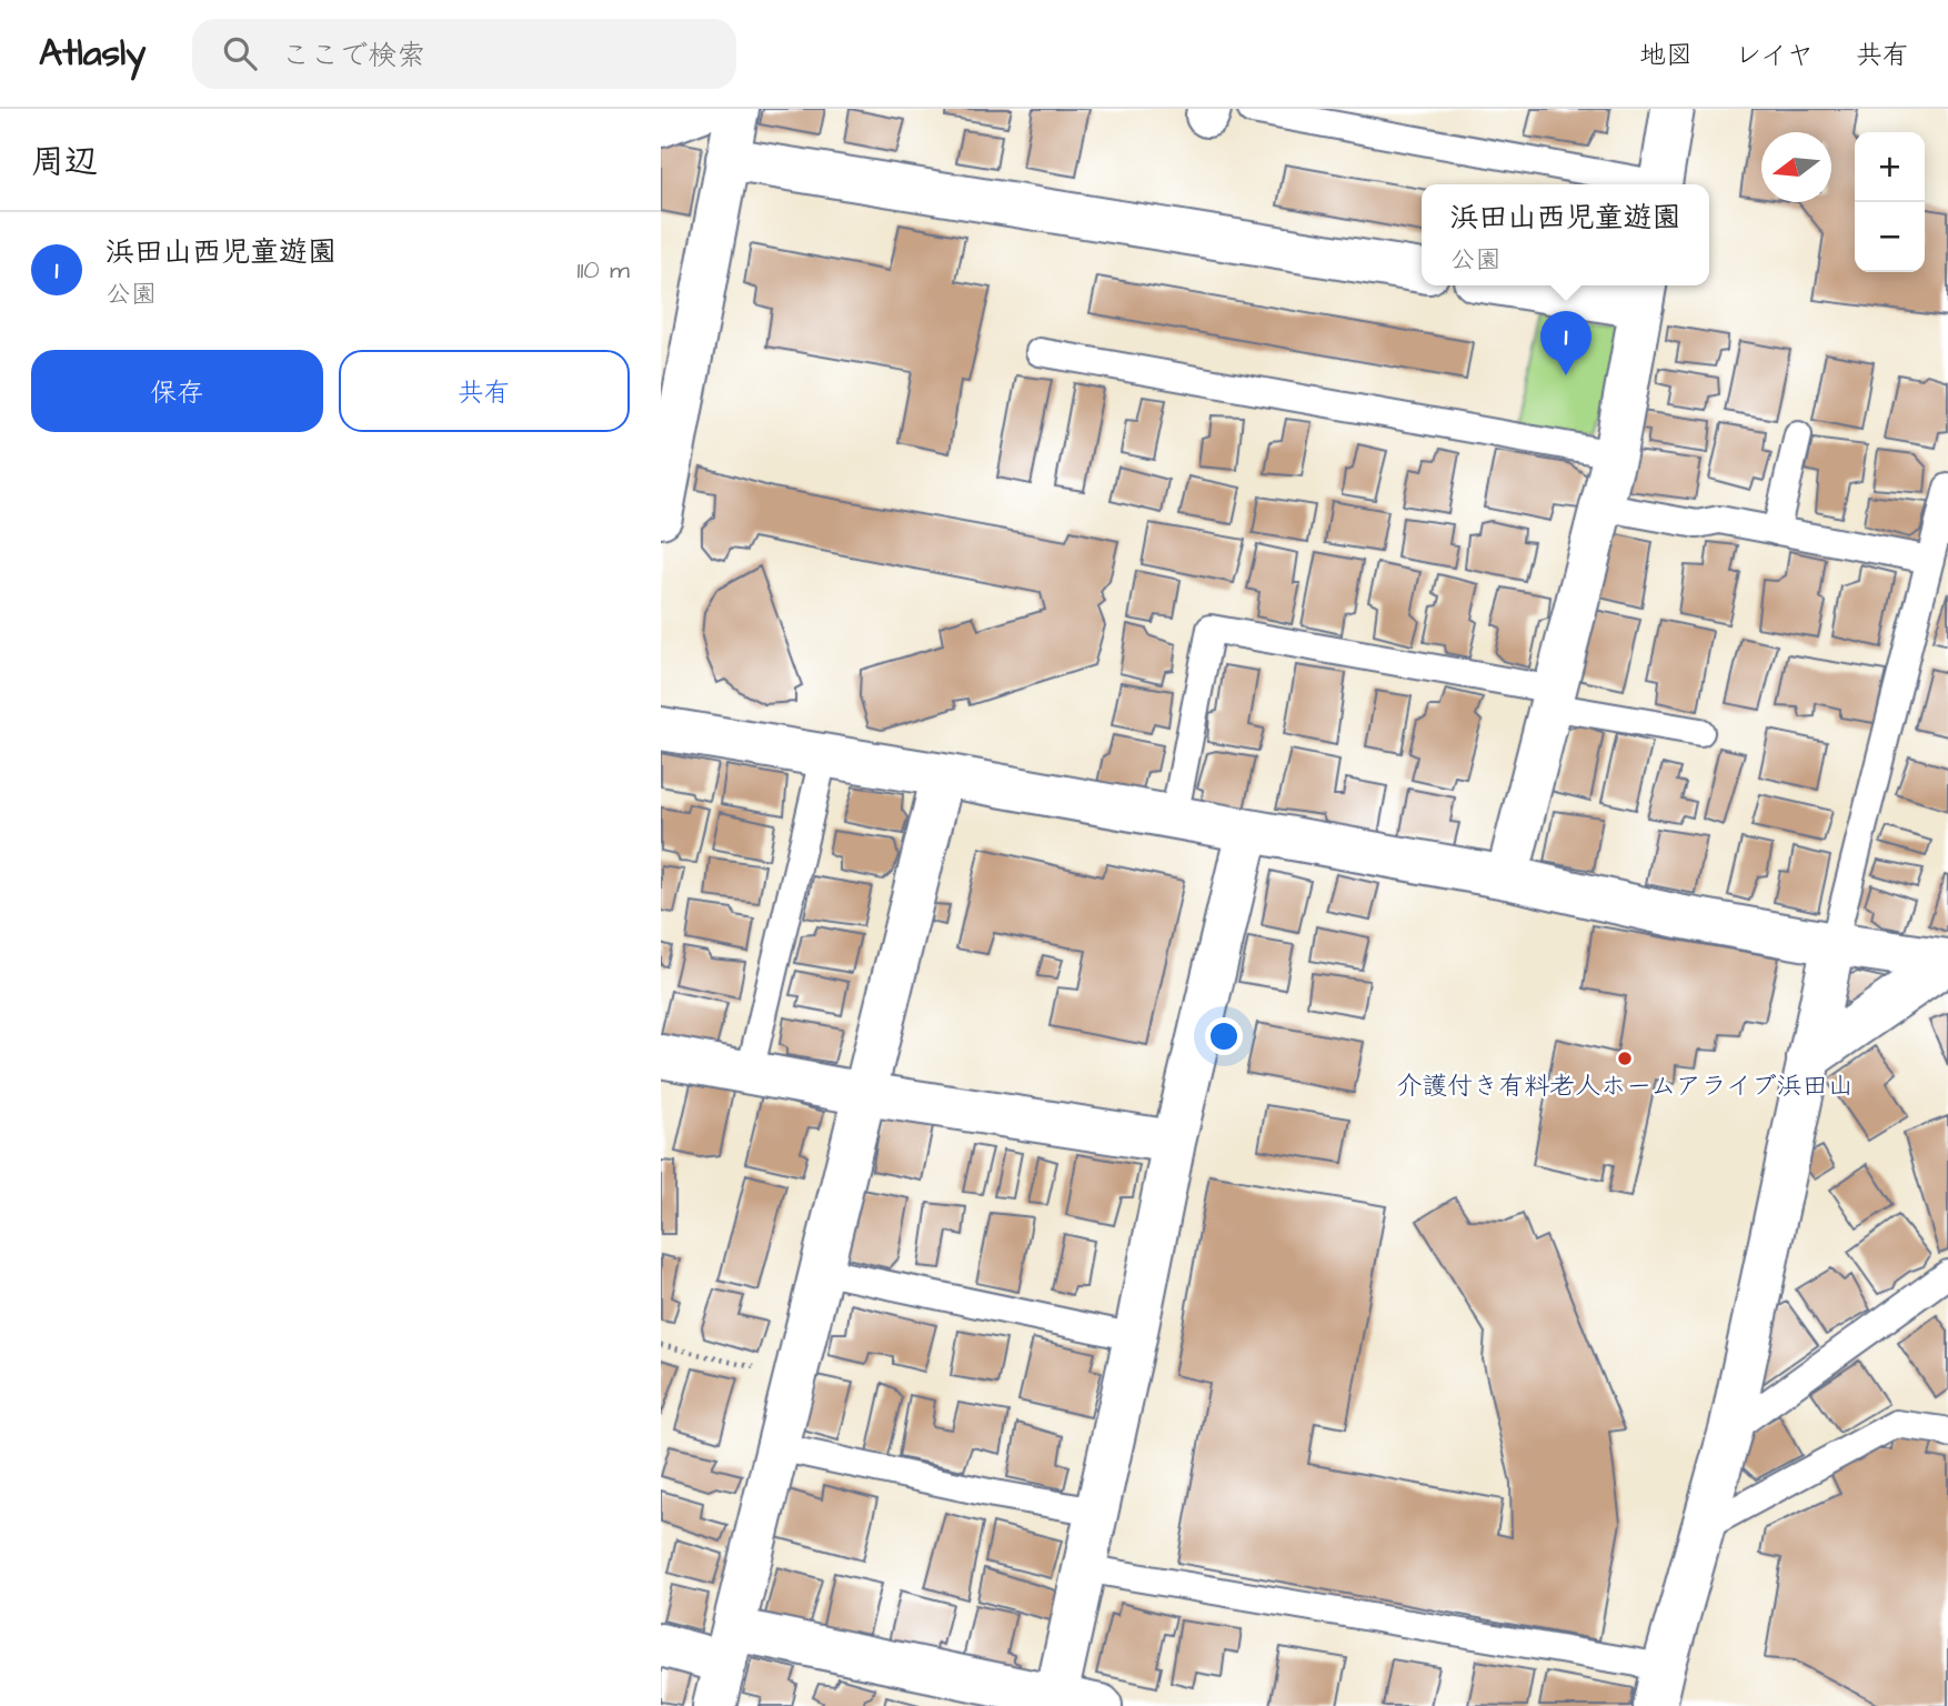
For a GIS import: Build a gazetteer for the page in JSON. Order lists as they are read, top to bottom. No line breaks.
{"places":["介護付き有料老人ホームアライブ浜田山"],"north":"left","page":{"header":"Atlasly","search":"ここで検索","nav":["地図","レイヤ","共有"],"heading":"周辺","map_buttons":["+","−"],"popup":["浜田山西児童遊園","公園"],"list":[{"mark":"1","name":"浜田山西児童遊園","note":"公園","value":"110 m"}],"pins":"1","buttons":["保存","共有"]}}
